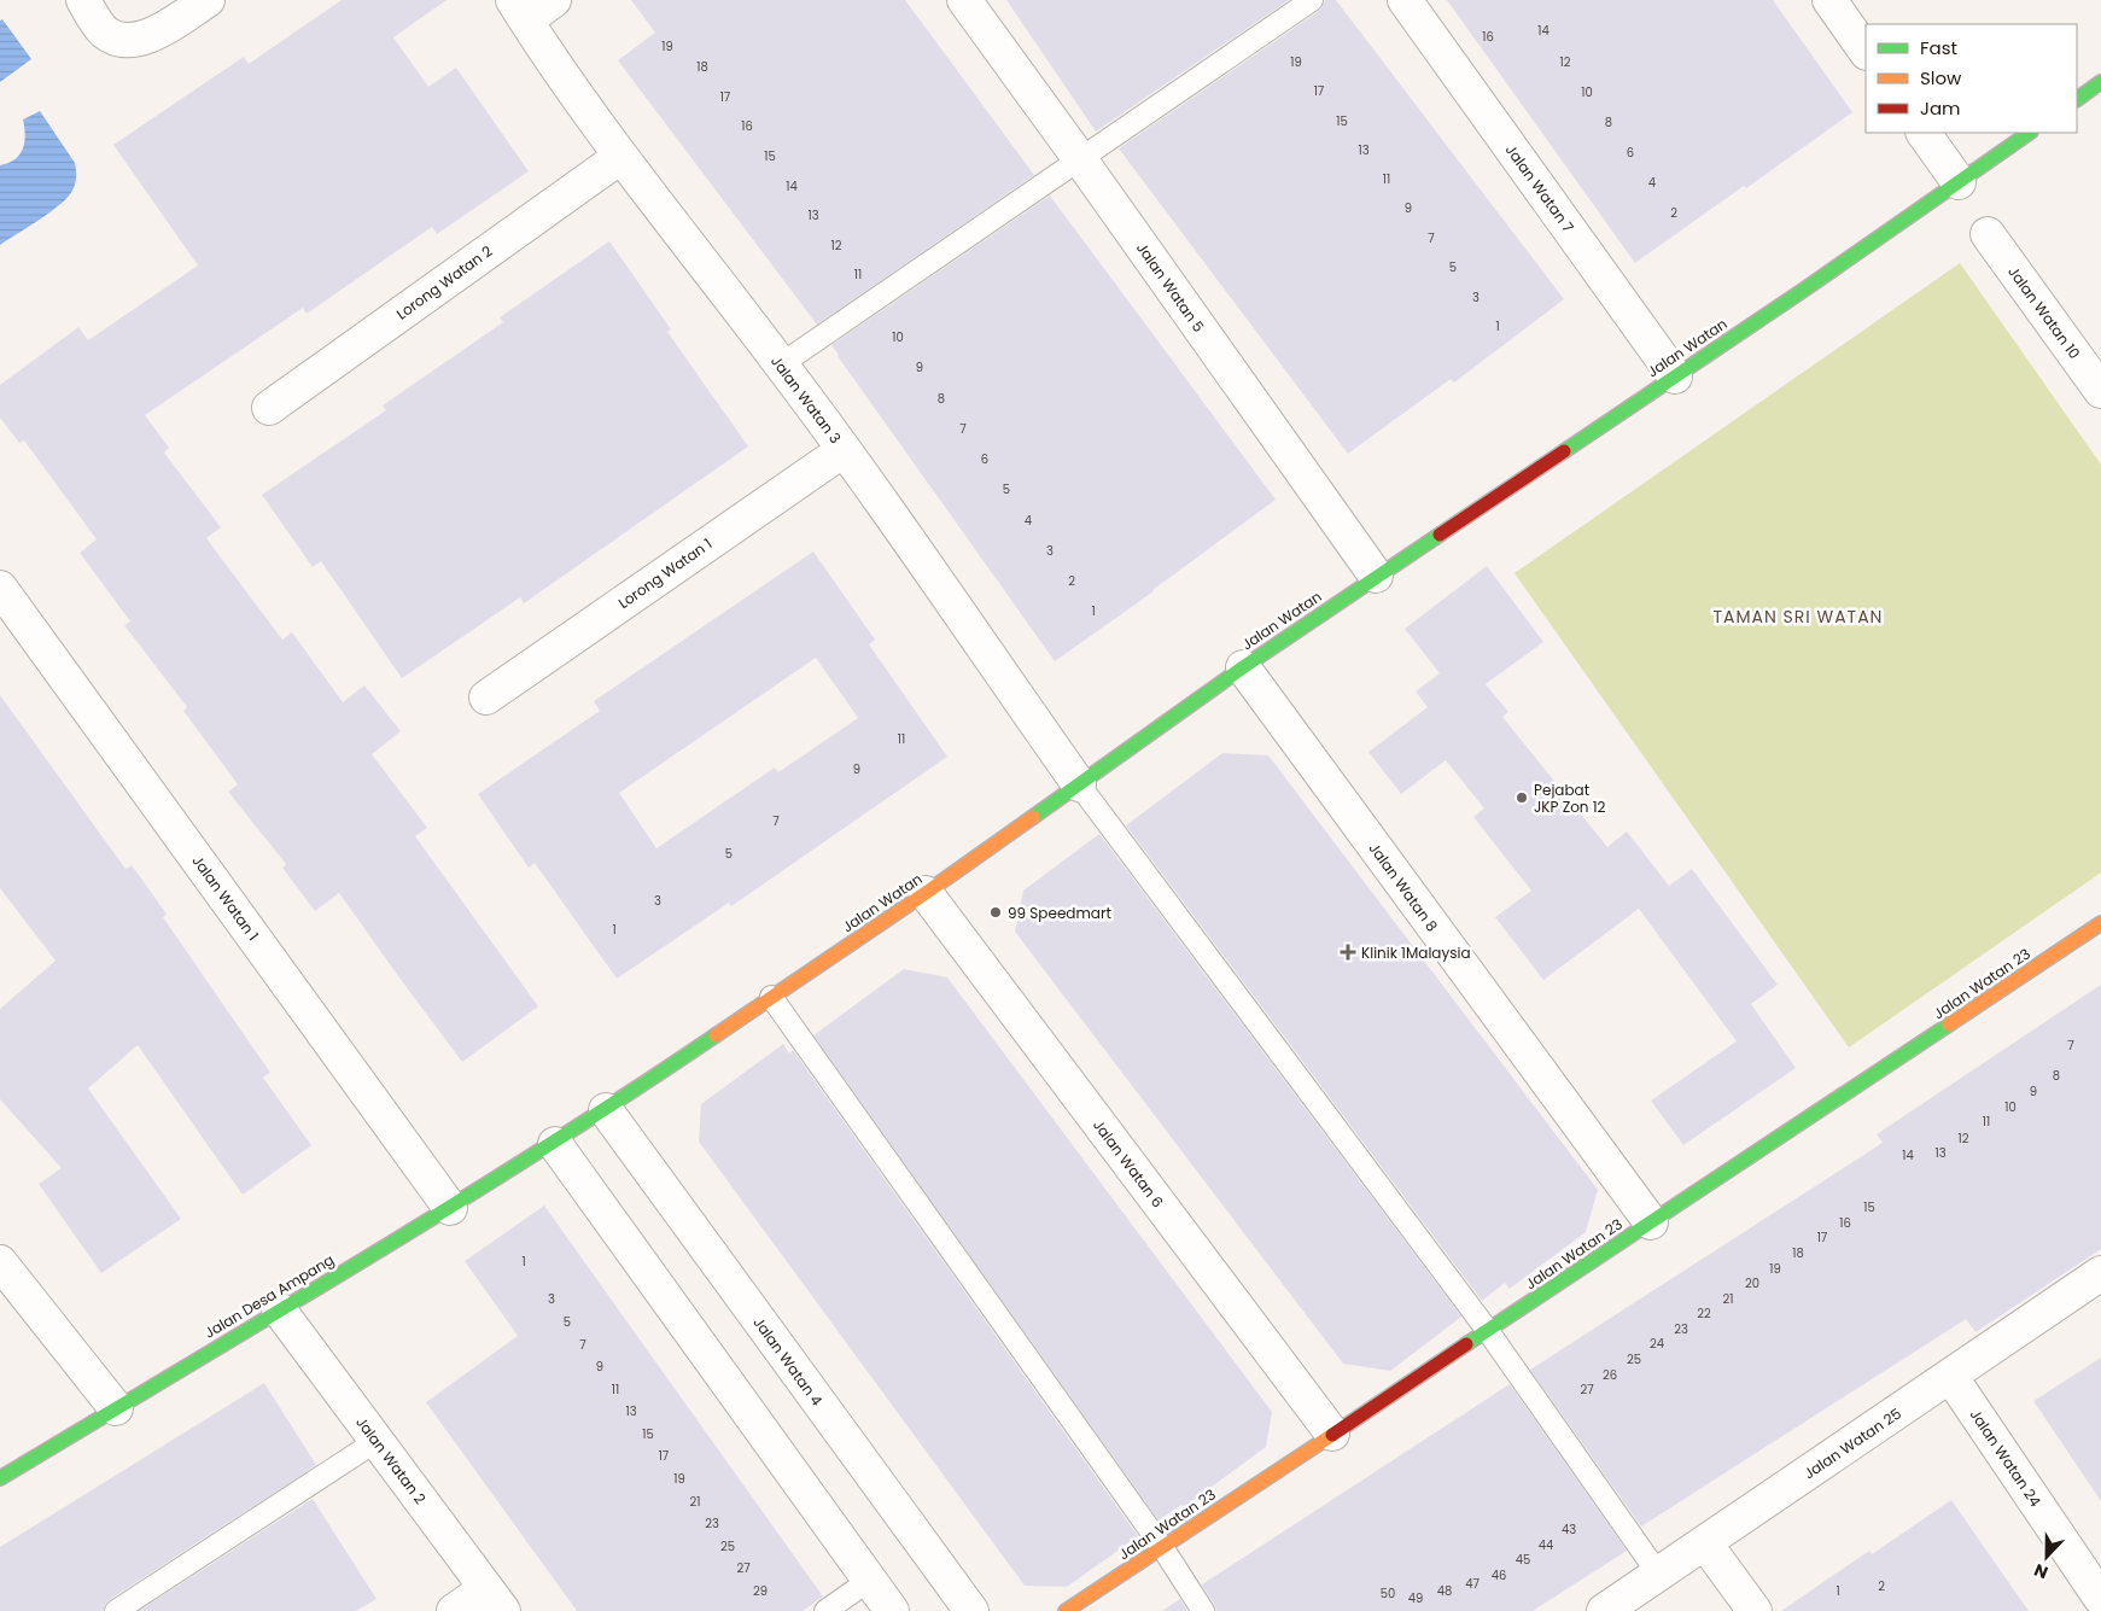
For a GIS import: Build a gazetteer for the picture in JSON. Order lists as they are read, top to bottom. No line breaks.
{"streets":{"street":["Jalan Watan 7","Lorong Watan 2","Jalan Watan 5","Jalan Watan 10","Jalan Watan","Jalan Watan 3","Lorong Watan 1","Jalan Watan 8","Jalan Watan 1","Jalan Watan 23","Jalan Watan 6","Jalan Desa Ampang","Jalan Watan 4","Jalan Watan 25","Jalan Watan 24","Jalan Watan 2"]},"crossings":[["Jalan Watan 7","Jalan Watan"],["Lorong Watan 2","Jalan Watan 3"],["Jalan Watan 5","Jalan Watan"],["Jalan Watan","Jalan Watan 3"],["Jalan Watan","Jalan Watan 8"],["Jalan Watan","Jalan Watan 6"],["Jalan Watan","Jalan Desa Ampang"],["Jalan Watan","Jalan Watan 4"],["Jalan Watan 3","Lorong Watan 1"],["Jalan Watan 8","Jalan Watan 23"],["Jalan Watan 1","Jalan Desa Ampang"],["Jalan Watan 23","Jalan Watan 6"],["Jalan Desa Ampang","Jalan Watan 2"],["Jalan Watan 25","Jalan Watan 24"]],"districts":["TAMAN SRI WATAN"],"places":{"other":["Pejabat JKP Zon 12","99 Speedmart"],"health":["Klinik 1Malaysia"]},"house_numbers":["14","16","19","19","12","18","17","10","17","15","8","16","13","6","15","11","4","14","9","2","13","7","12","5","11","3","1","10","9","8","7","6","5","4","3","2","1","11","9","7","5","3","1","7","8","9","10","11","12","13","14","15","16","17","18","1","19","20","3","21","22","5","23","24","7","25","9","26","11","27","13","15","17","19","21","23","43","44","25","45","27","46","47","2","29","48","1","50","49"],"legend":["Fast","Slow","Jam"],"north":"bottom"}
